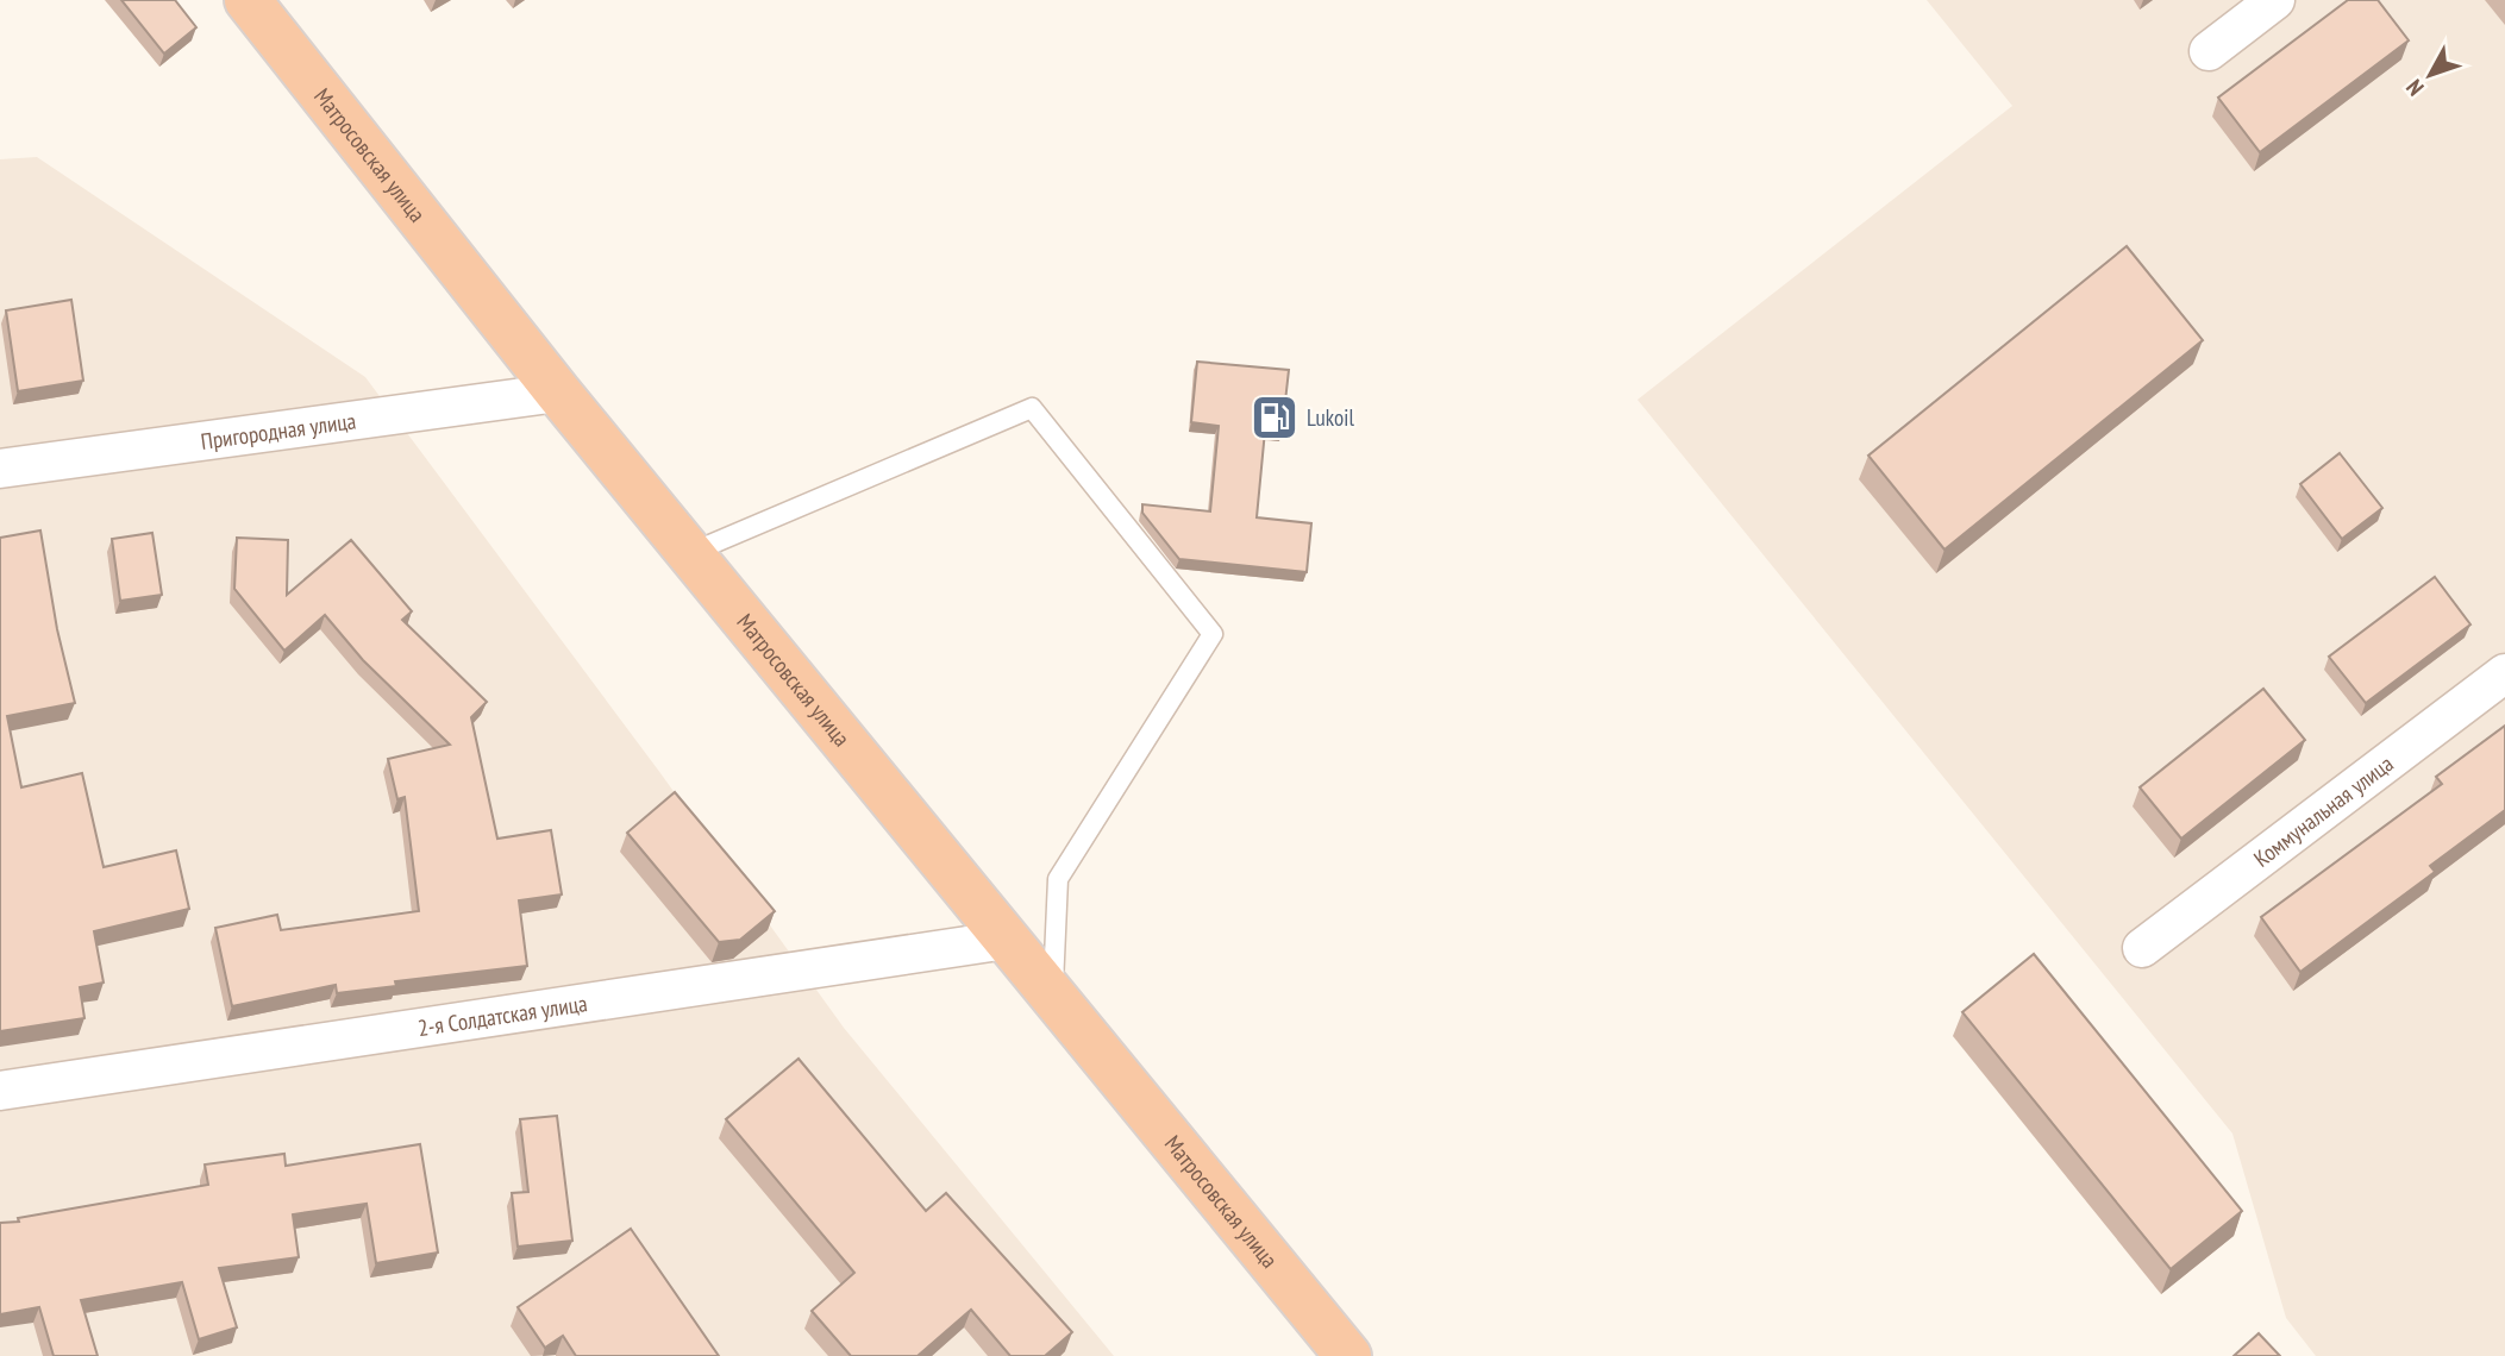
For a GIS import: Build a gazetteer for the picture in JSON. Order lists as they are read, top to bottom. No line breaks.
{"streets":{"highway":["Матросовская улица"],"street":["Пригородная улица","Коммунальная улица","2-я Солдатская улица"]},"crossings":[["Матросовская улица","Пригородная улица"],["Матросовская улица","2-я Солдатская улица"]],"places":{"fuel station":["Lukoil"]},"north":"bottom left"}
